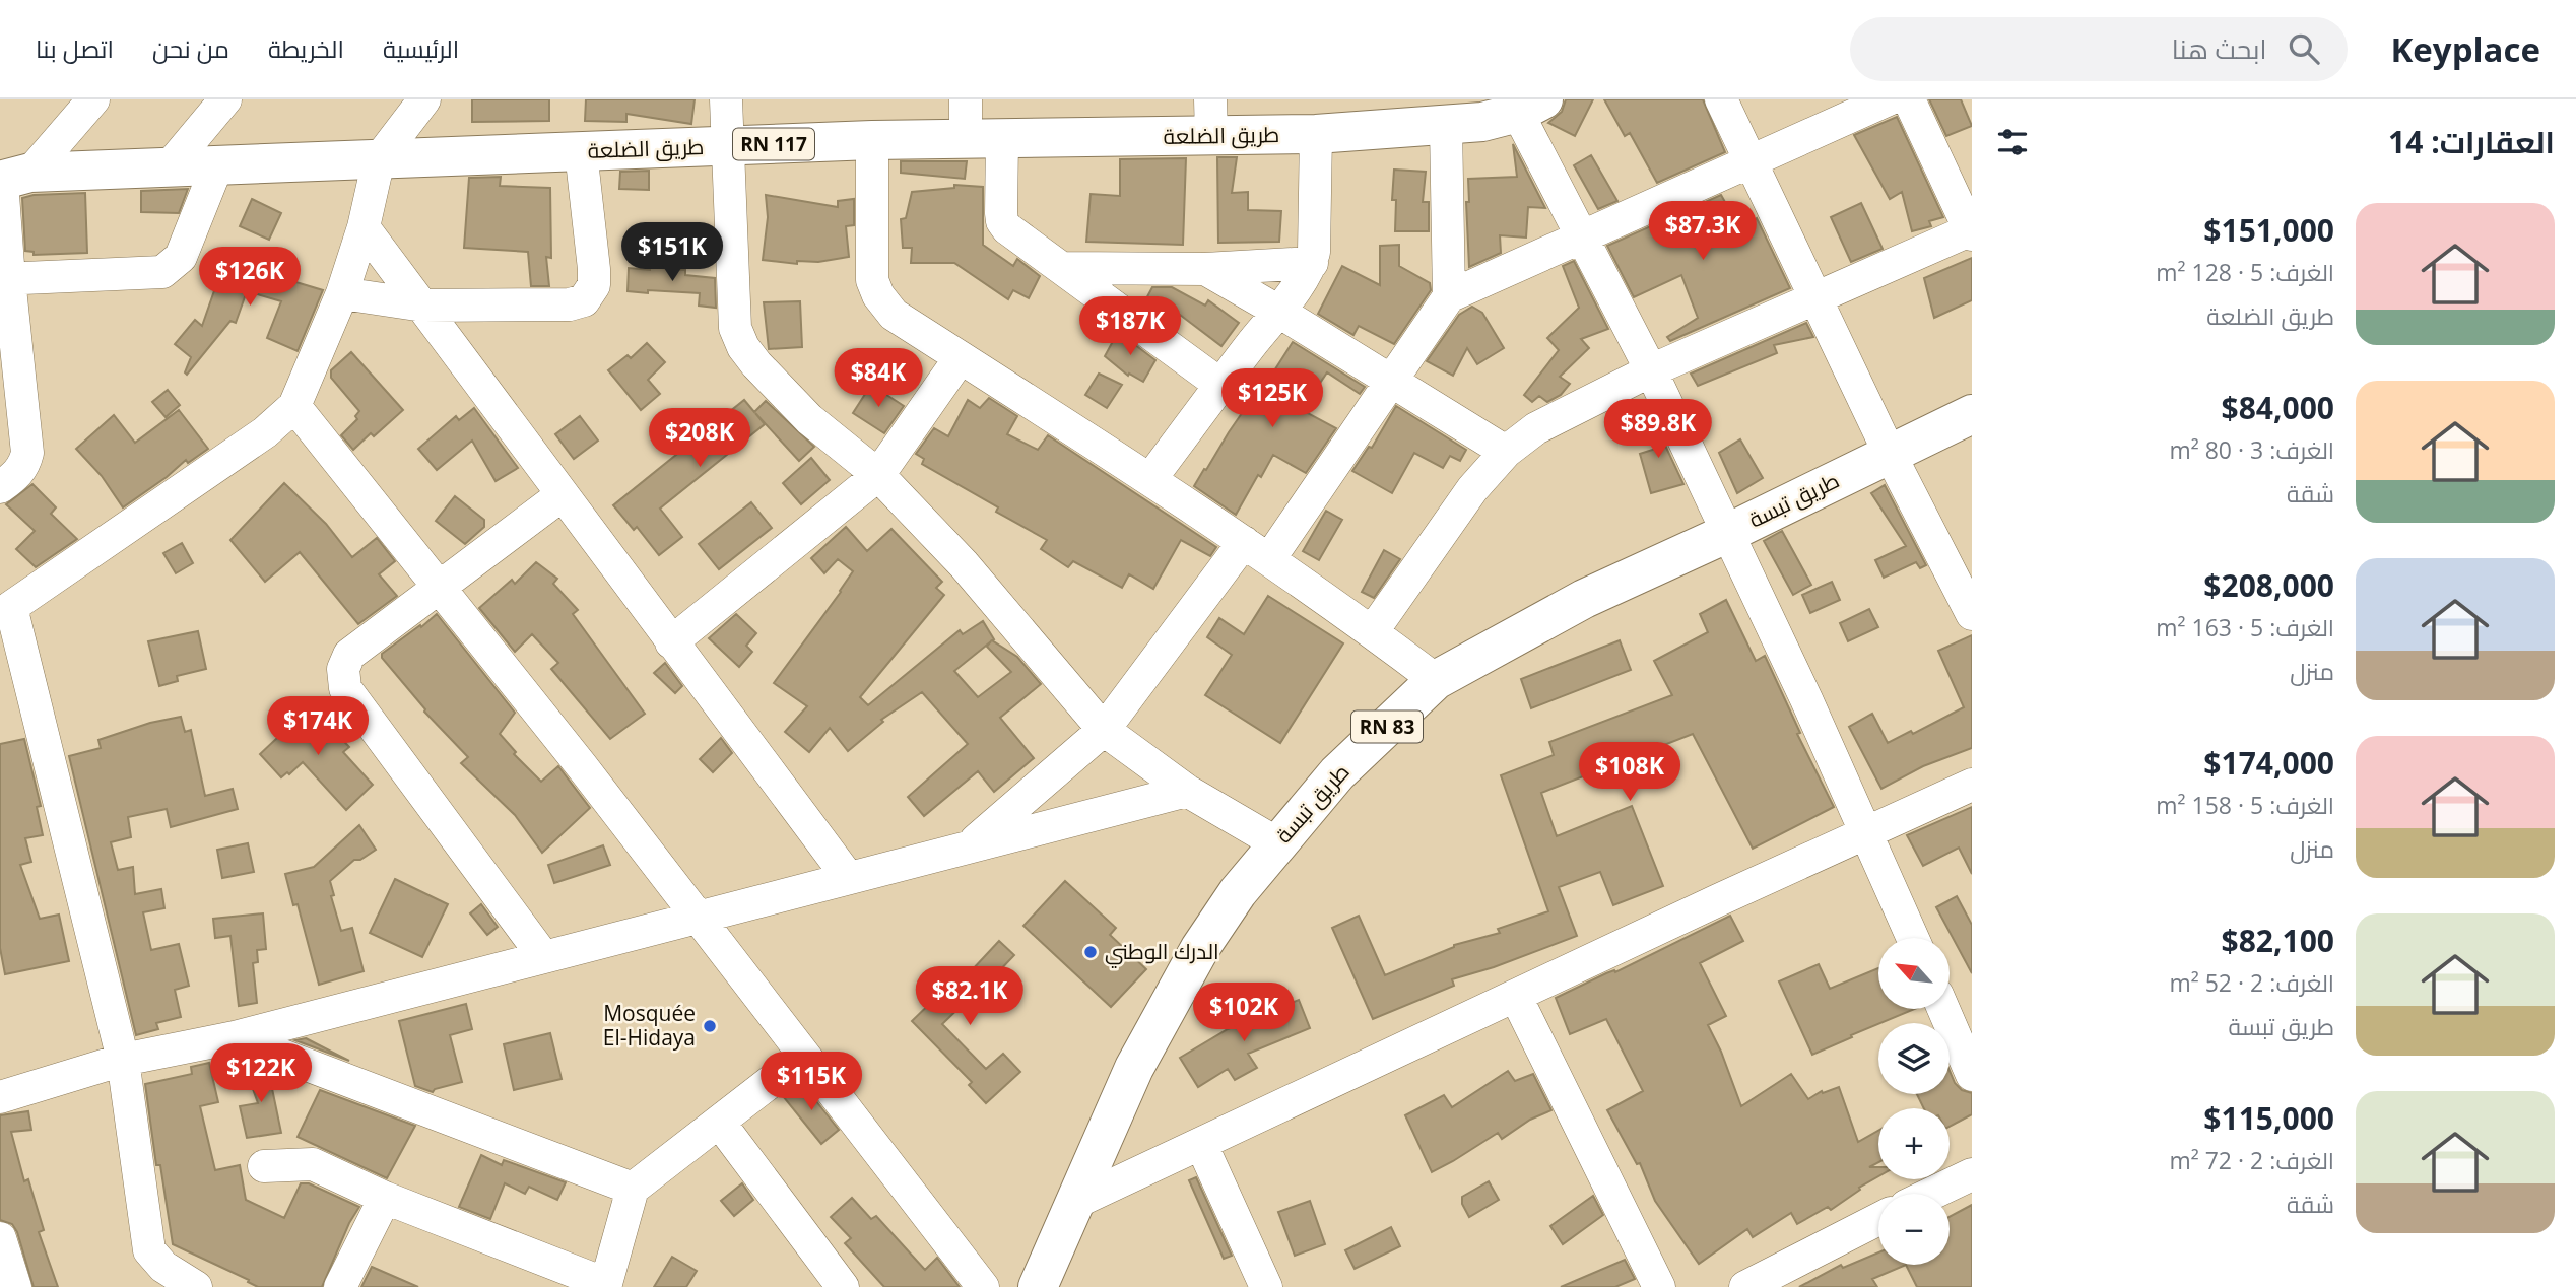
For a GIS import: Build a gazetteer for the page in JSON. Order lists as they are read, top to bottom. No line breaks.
{"streets":{"main road":["طريق الضلعة","RN 117","طريق تبسة","RN 83"]},"places":["الدرك الوطني","Mosquée El-Hidaya"],"north":"top left","page":{"header":"Keyplace","search":"ابحث هنا","nav":["الرئيسية","الخريطة","من نحن","اتصل بنا"],"heading":"العقارات: 14","list":[{"name":"$151,000","note":"الغرف: 5 · 128 m² · طريق الضلعة"},{"name":"$84,000","note":"الغرف: 3 · 80 m² · شقة"},{"name":"$208,000","note":"الغرف: 5 · 163 m² · منزل"},{"name":"$174,000","note":"الغرف: 5 · 158 m² · منزل"},{"name":"$82,100","note":"الغرف: 2 · 52 m² · طريق تبسة"},{"name":"$115,000","note":"الغرف: 2 · 72 m² · شقة"}],"price":["$87.3K","$151K","$126K","$187K","$84K","$125K","$89.8K","$208K","$174K","$108K","$82.1K","$102K","$122K","$115K"],"map_buttons":["+","−"]}}
